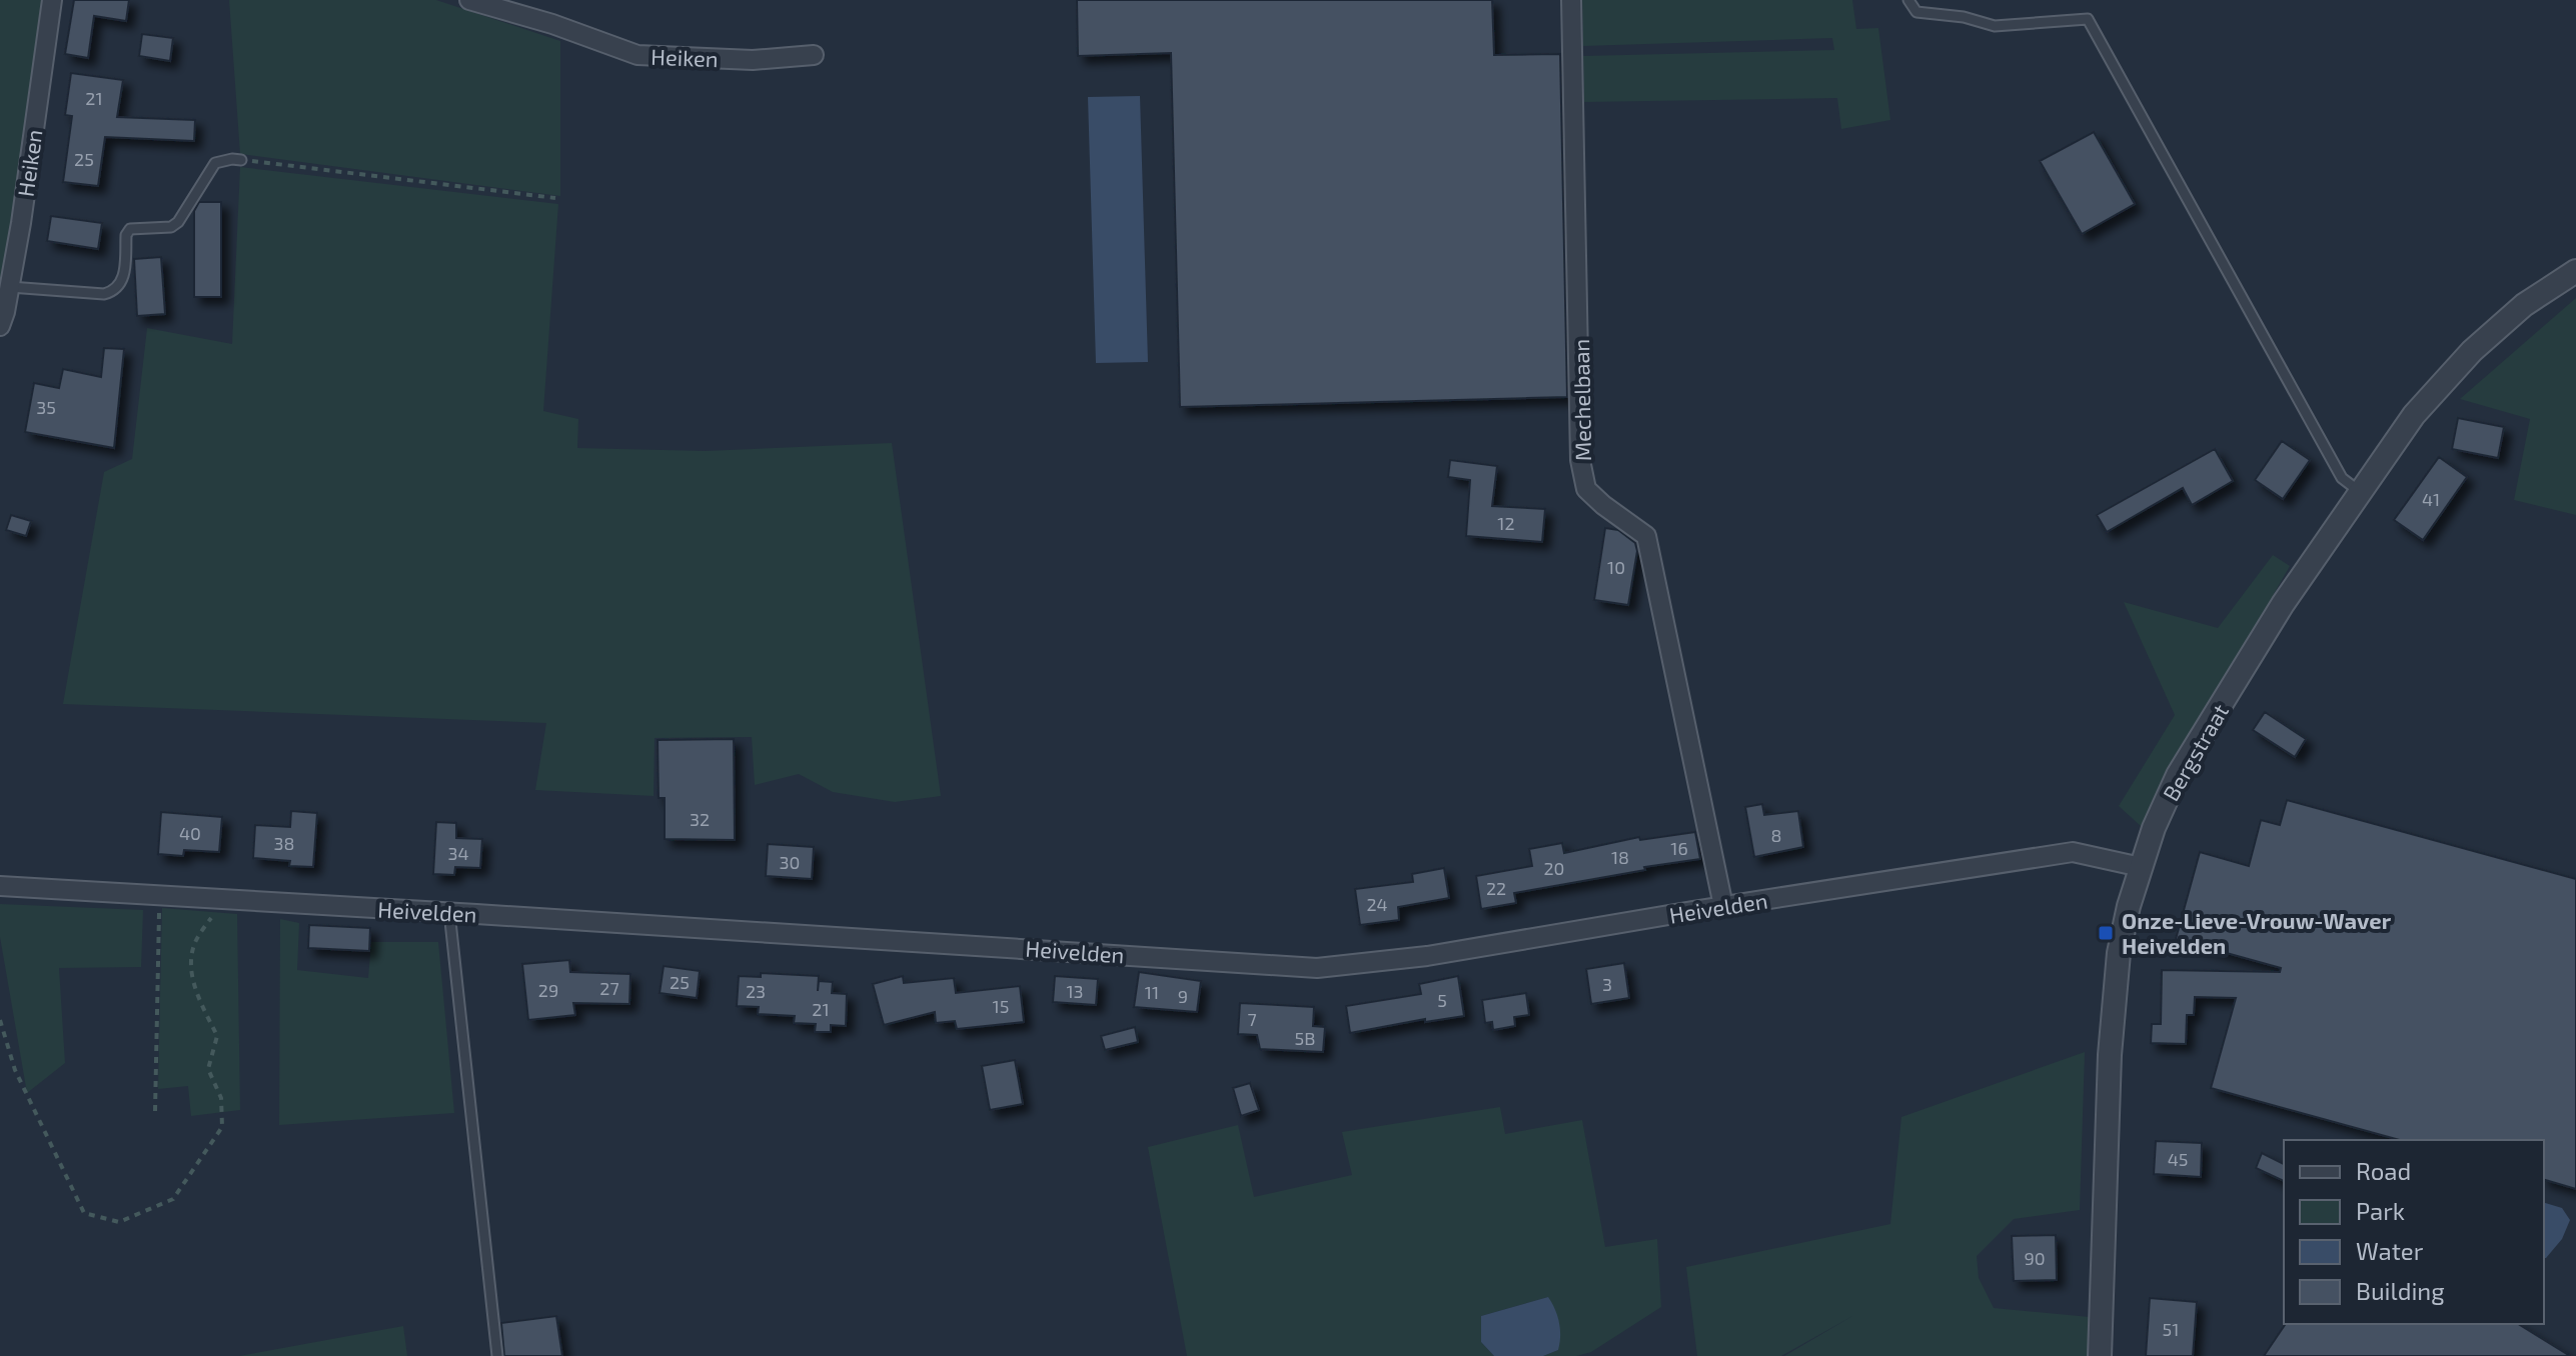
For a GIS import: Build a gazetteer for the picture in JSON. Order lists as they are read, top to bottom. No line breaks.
{"streets":{"street":["Heiken","Mechelbaan","Bergstraat","Heivelden"]},"crossings":[["Mechelbaan","Heivelden"],["Bergstraat","Heivelden"]],"places":{"transit":["Onze-Lieve-Vrouw-Waver Heivelden"]},"house_numbers":["21","25","35","41","12","10","32","40","8","38","16","34","18","30","20","22","24","25","3","27","29","23","13","11","9","5","15","21","7","5B","45","90","51"],"legend":["Road","Park","Water","Building"]}
